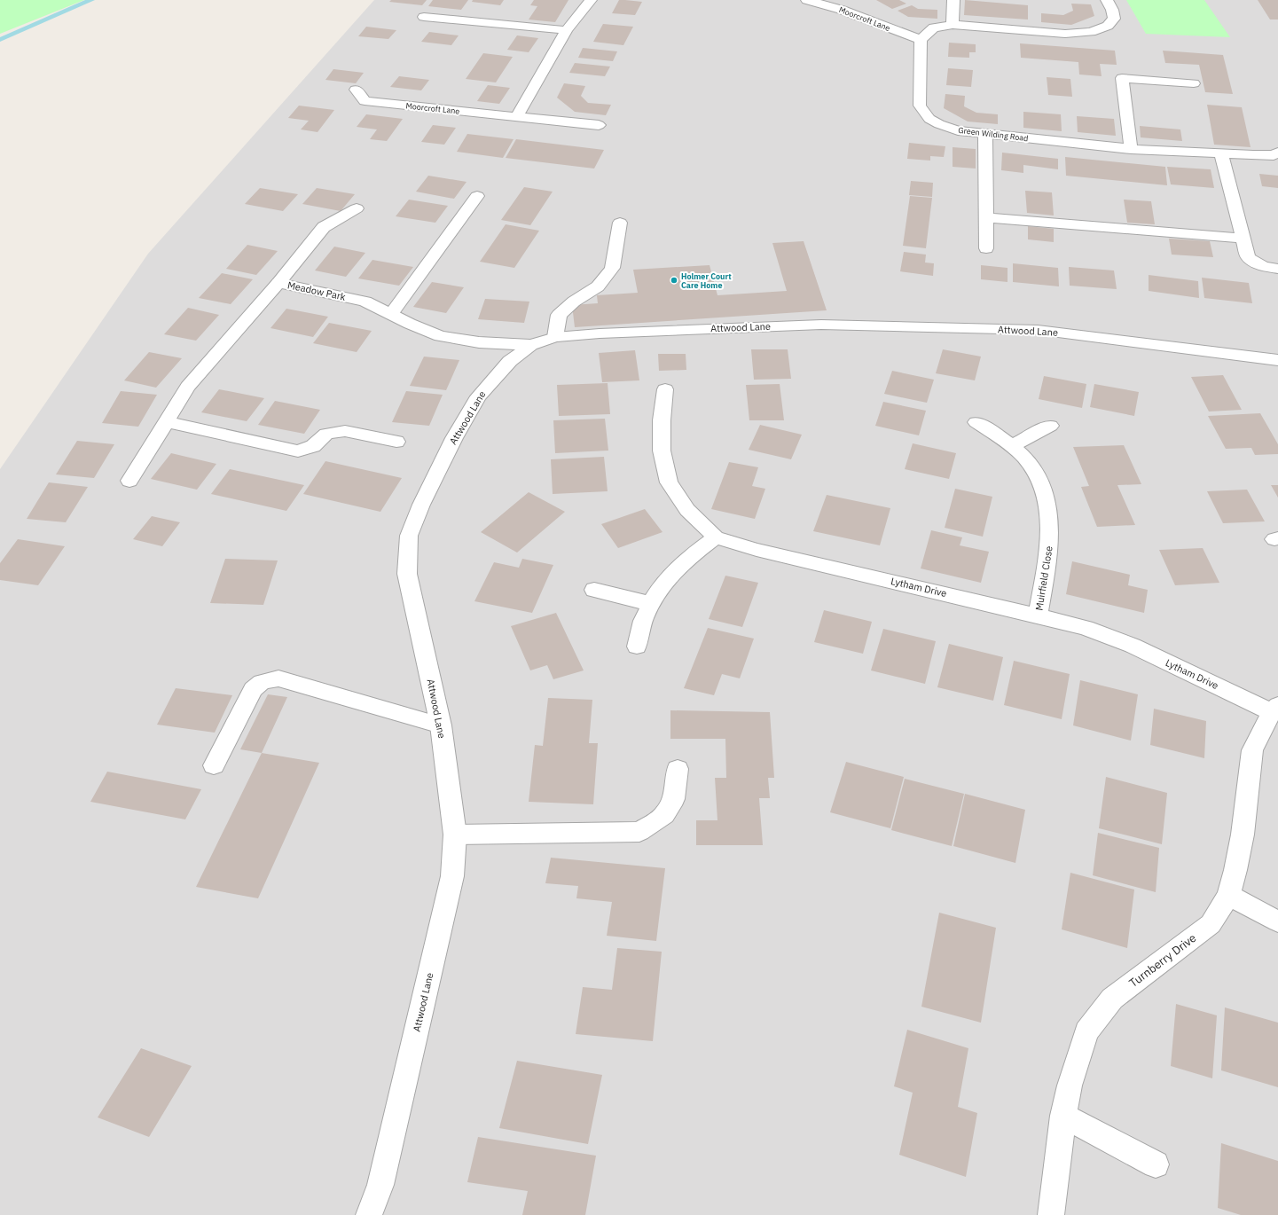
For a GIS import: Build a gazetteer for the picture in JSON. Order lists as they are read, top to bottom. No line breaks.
{"streets":{"street":["Moorcroft Lane","Green Wilding Road","Meadow Park","Attwood Lane","Muirfield Close","Lytham Drive","Turnberry Drive"]},"crossings":[["Moorcroft Lane","Green Wilding Road"],["Meadow Park","Attwood Lane"],["Muirfield Close","Lytham Drive"],["Lytham Drive","Turnberry Drive"]],"places":["Holmer Court Care Home"]}
